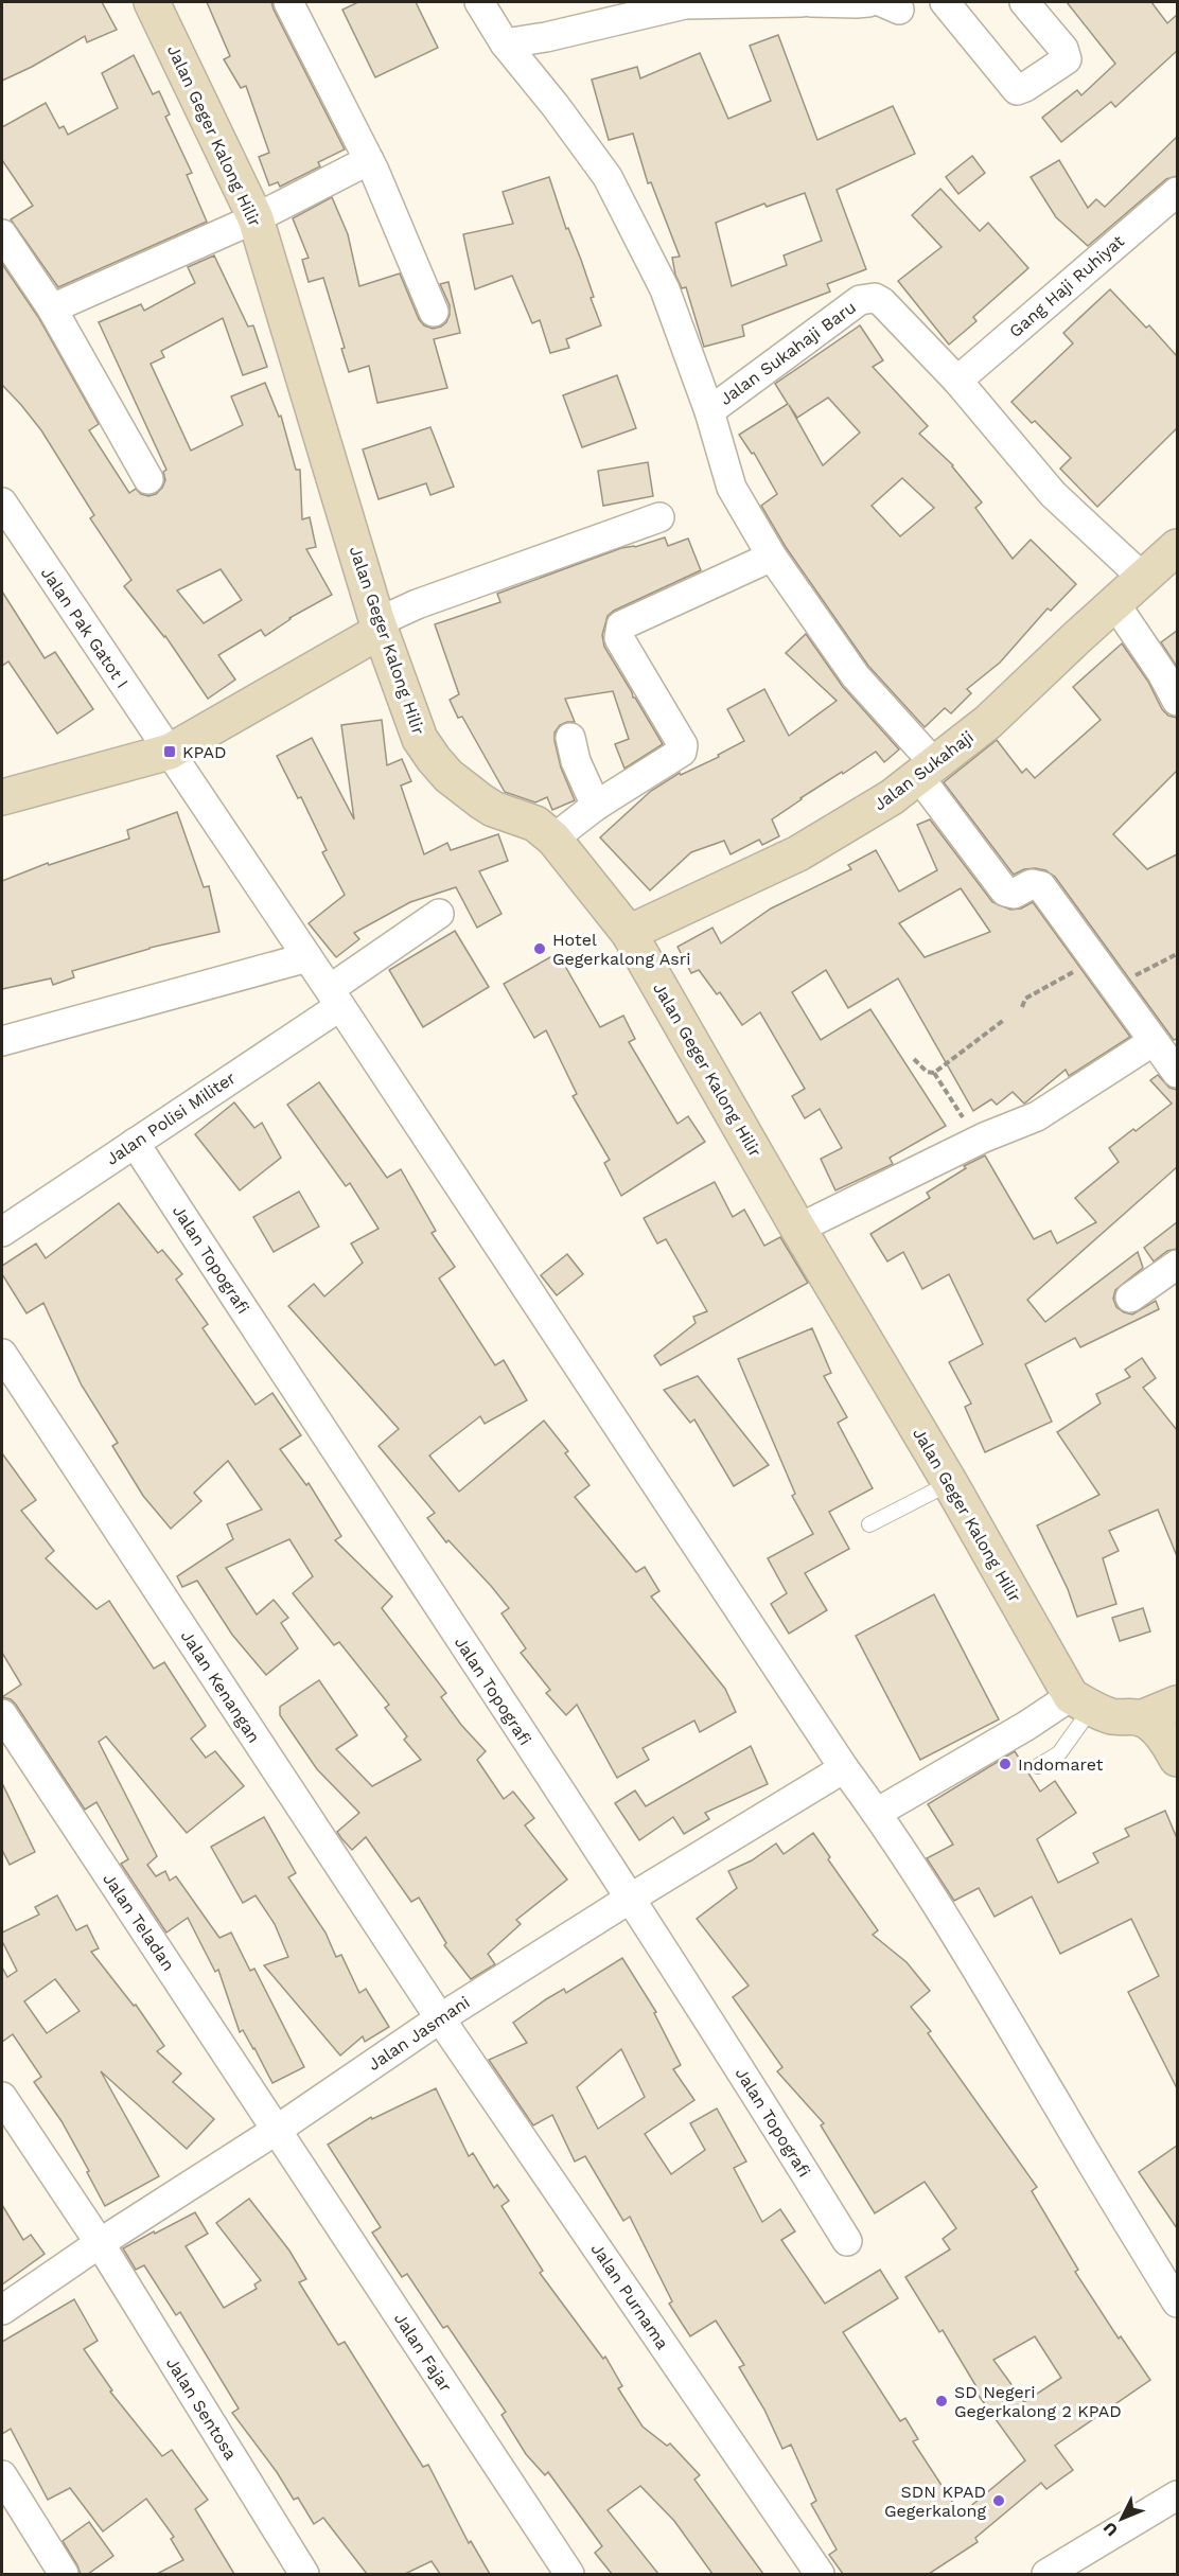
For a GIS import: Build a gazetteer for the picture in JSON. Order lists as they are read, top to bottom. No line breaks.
{"streets":{"main road":["Jalan Geger Kalong Hilir","Jalan Sukahaji"],"street":["Gang Haji Ruhiyat","Jalan Sukahaji Baru","Jalan Pak Gatot I","Jalan Polisi Militer","Jalan Topografi","Jalan Kenangan","Jalan Teladan","Jalan Jasmani","Jalan Purnama","Jalan Fajar","Jalan Sentosa"]},"crossings":[["Jalan Geger Kalong Hilir","Jalan Sukahaji"],["Gang Haji Ruhiyat","Jalan Sukahaji Baru"],["Jalan Sukahaji Baru","Jalan Sukahaji"],["Jalan Pak Gatot I","Jalan Polisi Militer"],["Jalan Pak Gatot I","Jalan Jasmani"],["Jalan Polisi Militer","Jalan Topografi"],["Jalan Topografi","Jalan Jasmani"],["Jalan Kenangan","Jalan Jasmani"],["Jalan Kenangan","Jalan Purnama"],["Jalan Teladan","Jalan Jasmani"],["Jalan Teladan","Jalan Fajar"],["Jalan Jasmani","Jalan Purnama"],["Jalan Jasmani","Jalan Fajar"],["Jalan Jasmani","Jalan Sentosa"]],"places":{"transit":["KPAD"],"other":["Hotel Gegerkalong Asri","Indomaret","SD Negeri Gegerkalong 2 KPAD","SDN KPAD Gegerkalong"]},"north":"bottom left"}
